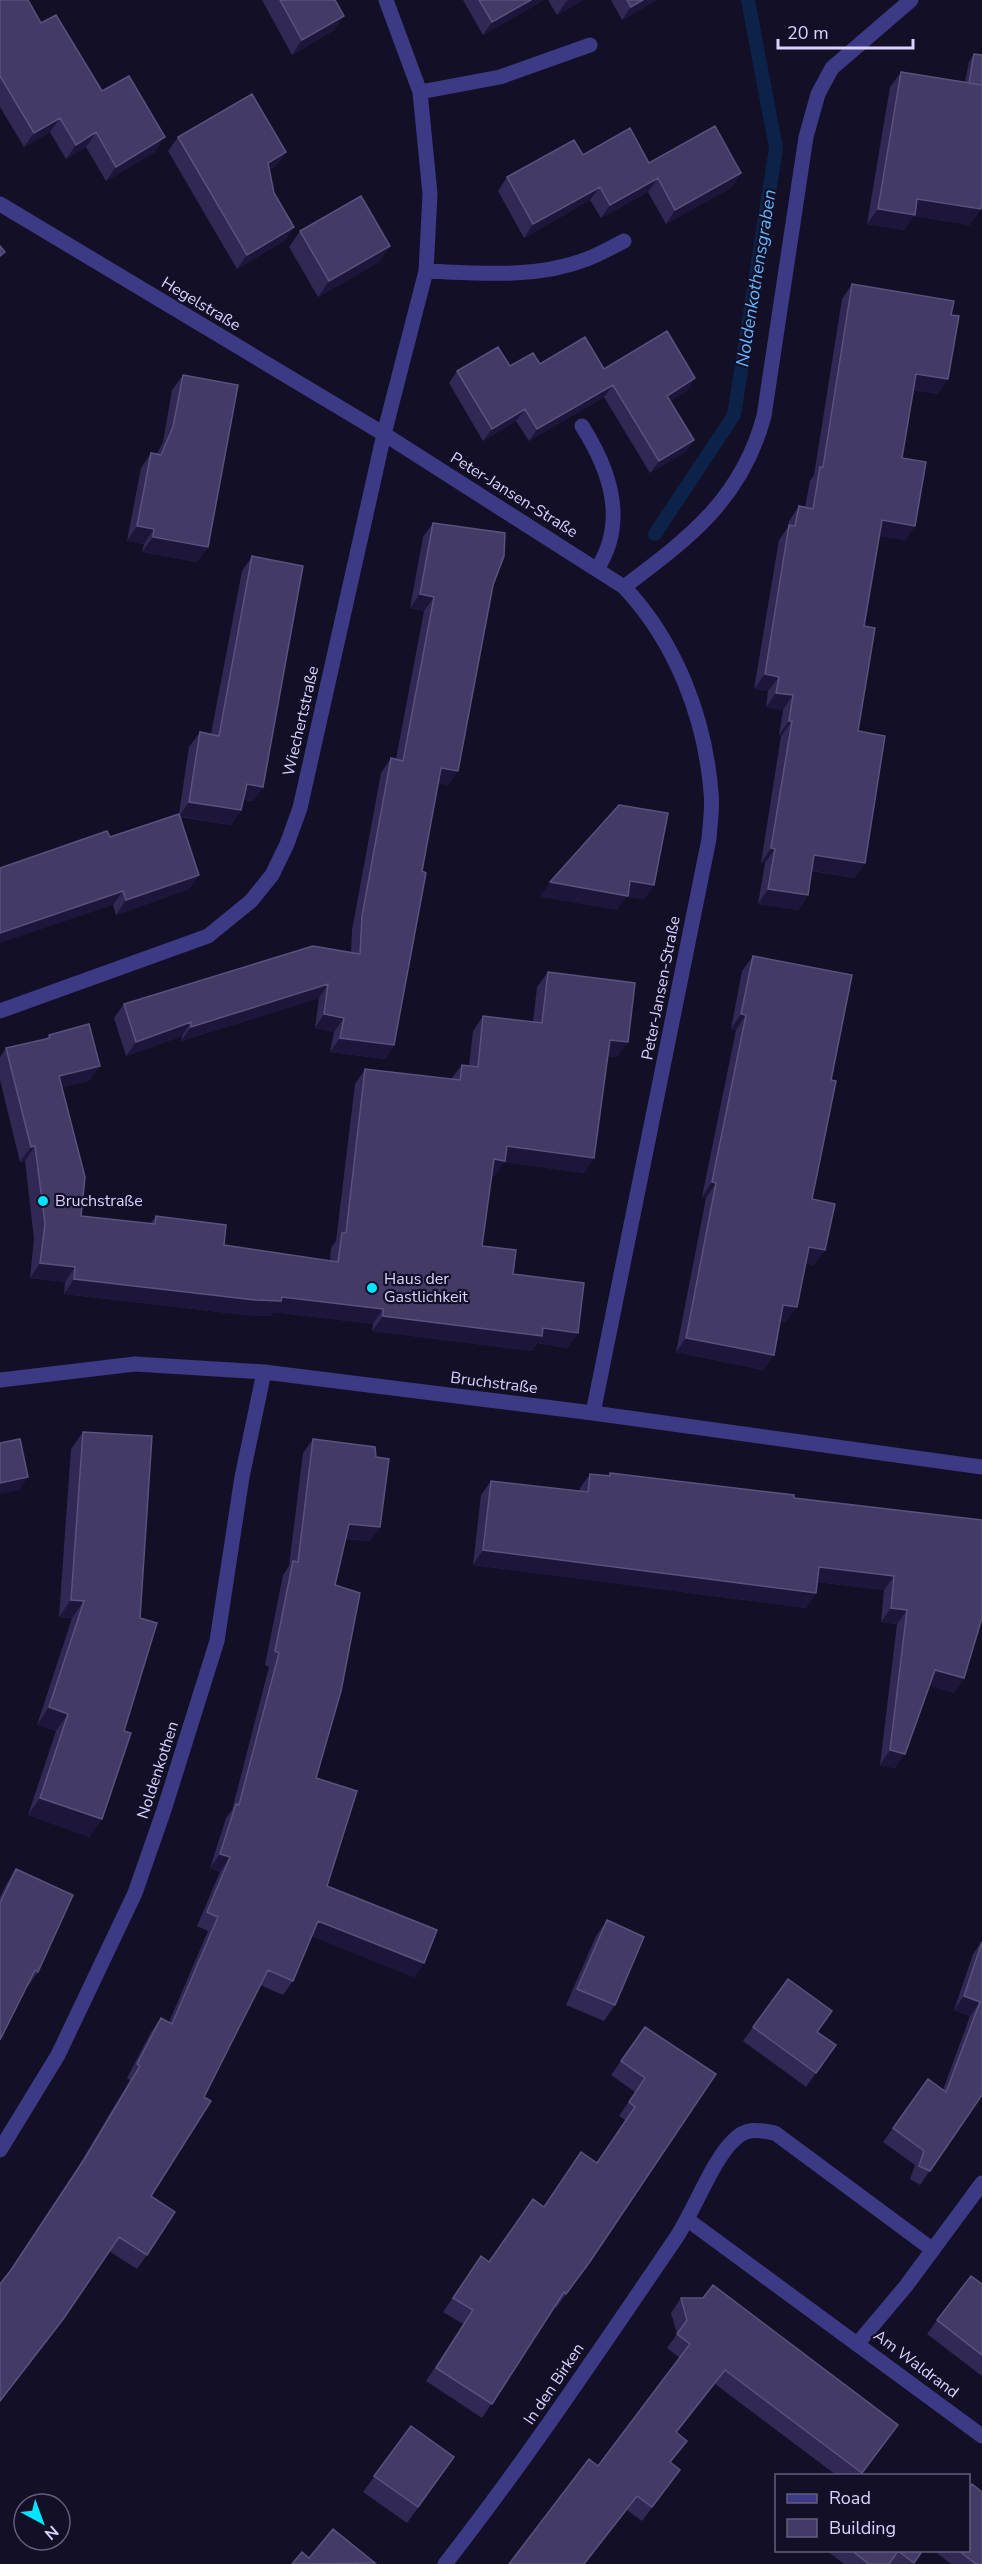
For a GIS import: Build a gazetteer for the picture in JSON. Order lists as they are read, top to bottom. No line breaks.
{"streets":{"street":["Hegelstraße","Peter-Jansen-Straße","Wiechertstraße","Bruchstraße","Noldenkothen","Am Waldrand","In den Birken"]},"crossings":[["Hegelstraße","Peter-Jansen-Straße"],["Hegelstraße","Wiechertstraße"],["Peter-Jansen-Straße","Wiechertstraße"],["Peter-Jansen-Straße","Bruchstraße"],["Bruchstraße","Noldenkothen"]],"water":["Noldenkothensgraben"],"places":["Bruchstraße","Haus der Gastlichkeit"],"legend":["Road","Building"],"scale_bar":"20 m","north":"bottom right"}
